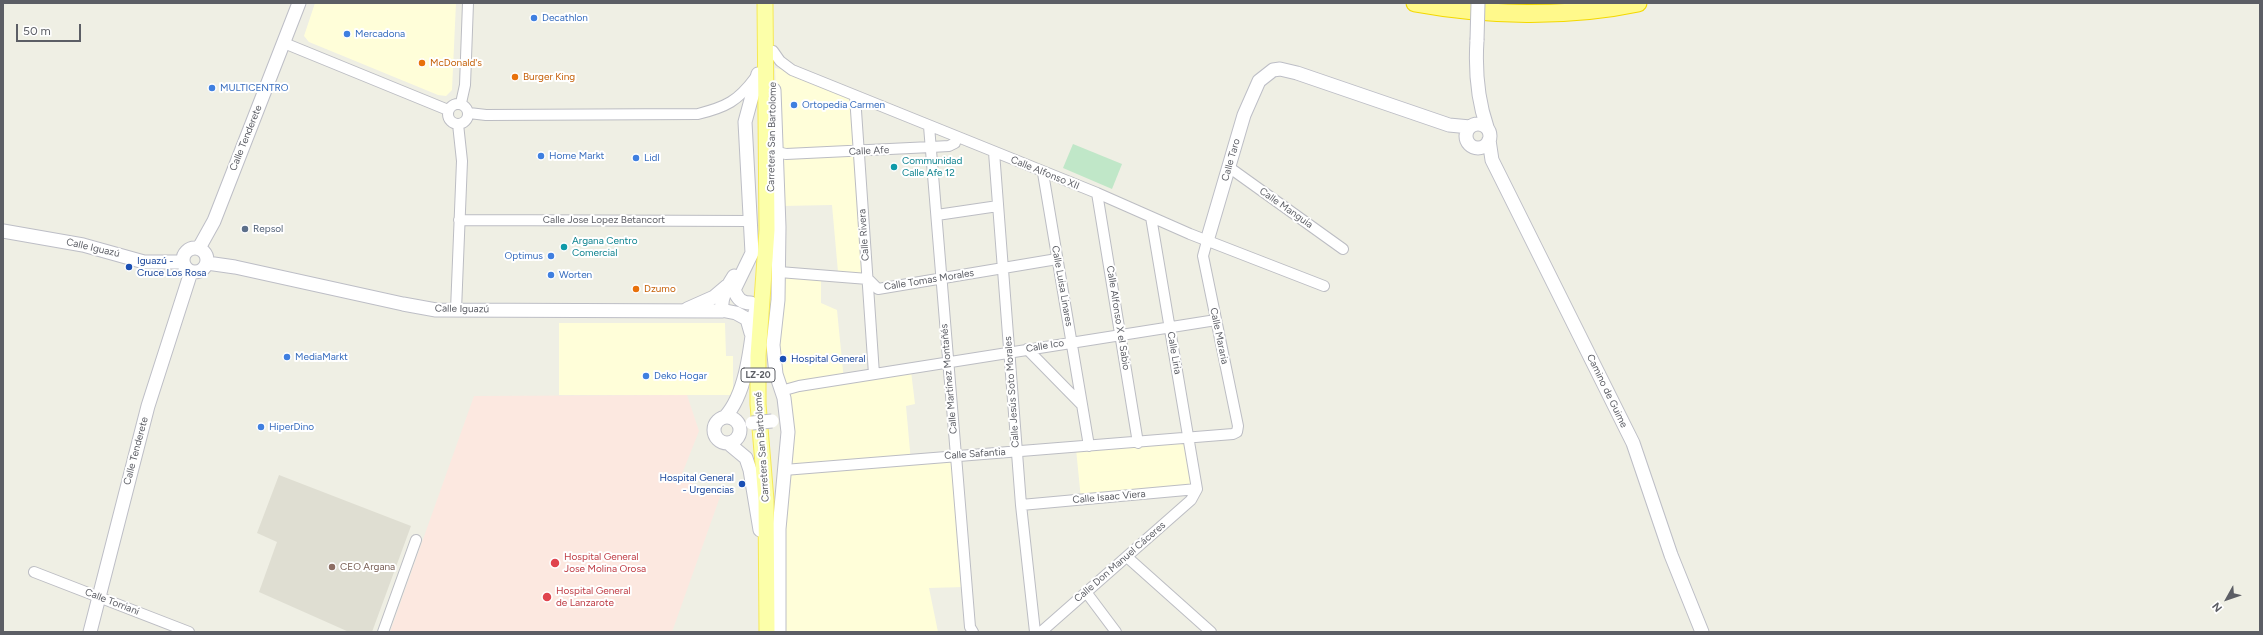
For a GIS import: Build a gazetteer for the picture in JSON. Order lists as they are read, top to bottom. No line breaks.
{"streets":{"main road":["Carretera San Bartolome","LZ-20","Carretera San Bartolomé"],"street":["Calle Tenderete","Calle Afe","Calle Taro","Calle Alfonso XII","Calle Manguia","Calle Jose Lopez Betancort","Calle Rivera","Calle Iguazú","Calle Tomas Morales","Calle Luisa Linares","Calle Alfonso X el Sabio","Calle Mararia","Calle Ico","Calle Liria","Calle Martínez Montañés","Camino de Guime","Calle Jesús Soto Morales","Calle Safantia","Calle Isaac Viera","Calle Don Manuel Cáceres","Calle Torriani"]},"crossings":[["Carretera San Bartolome","Calle Alfonso XII"],["Carretera San Bartolome","Carretera San Bartolomé"],["Calle Tenderete","Calle Iguazú"],["Calle Tenderete","Calle Torriani"],["Calle Afe","Calle Alfonso XII"],["Calle Afe","Calle Rivera"],["Calle Afe","Calle Martínez Montañés"],["Calle Taro","Calle Alfonso XII"],["Calle Taro","Calle Manguia"],["Calle Taro","Calle Mararia"],["Calle Taro","Camino de Guime"],["Calle Alfonso XII","Calle Rivera"],["Calle Alfonso XII","Calle Luisa Linares"],["Calle Alfonso XII","Calle Alfonso X el Sabio"],["Calle Alfonso XII","Calle Mararia"],["Calle Alfonso XII","Calle Liria"],["Calle Alfonso XII","Calle Martínez Montañés"],["Calle Alfonso XII","Calle Jesús Soto Morales"],["Calle Alfonso XII","Carretera San Bartolomé"],["Calle Rivera","Calle Tomas Morales"],["Calle Rivera","Calle Ico"],["Calle Tomas Morales","Calle Luisa Linares"],["Calle Tomas Morales","Calle Martínez Montañés"],["Calle Tomas Morales","Calle Jesús Soto Morales"],["Calle Luisa Linares","Calle Ico"],["Calle Luisa Linares","Calle Safantia"],["Calle Alfonso X el Sabio","Calle Ico"],["Calle Alfonso X el Sabio","Calle Safantia"],["Calle Mararia","Calle Ico"],["Calle Mararia","Calle Safantia"],["Calle Ico","Calle Liria"],["Calle Ico","Calle Martínez Montañés"],["Calle Ico","Calle Jesús Soto Morales"],["Calle Liria","Calle Safantia"],["Calle Liria","Calle Isaac Viera"],["Calle Liria","Calle Don Manuel Cáceres"],["Calle Martínez Montañés","Calle Safantia"],["Calle Jesús Soto Morales","Calle Safantia"],["Calle Jesús Soto Morales","Calle Isaac Viera"],["Carretera San Bartolomé","Calle Safantia"],["Calle Isaac Viera","Calle Don Manuel Cáceres"]],"places":["Decathlon","Mercadona","McDonald's","Burger King","MULTICENTRO","Ortopedia Carmen","Home Markt","Lidl","Communidad Calle Afe 12","Repsol","Argana Centro Comercial","Optimus","Iguazú - Cruce Los Rosa","Worten","Dzumo","MediaMarkt","Hospital General","Deko Hogar","HiperDino","Hospital General - Urgencias","Hospital General Jose Molina Orosa","CEO Argana","Hospital General de Lanzarote"],"scale_bar":"50 m","north":"bottom left"}
